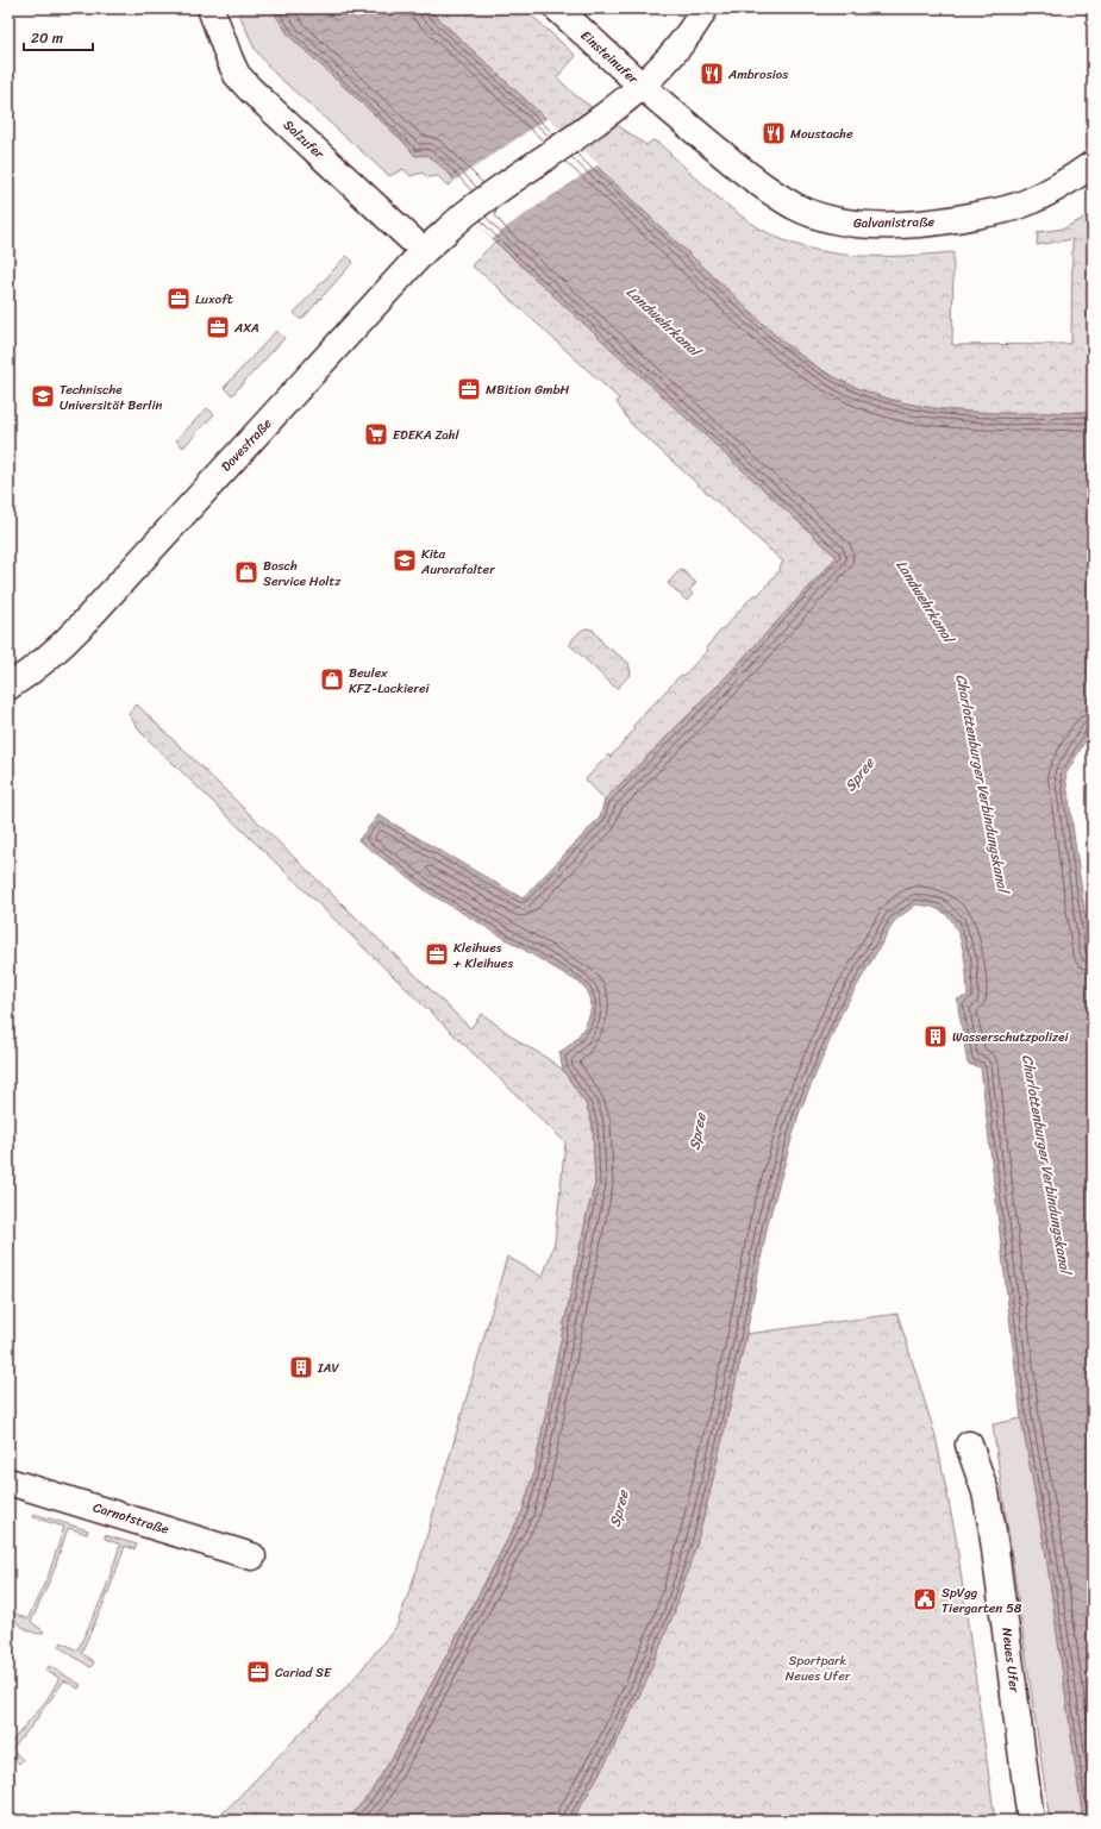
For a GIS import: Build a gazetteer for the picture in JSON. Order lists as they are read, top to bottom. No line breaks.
{"streets":{"street":["Einsteinufer","Salzufer","Galvanistraße","Dovestraße","Carnotstraße","Neues Ufer"]},"crossings":[["Einsteinufer","Galvanistraße"],["Einsteinufer","Dovestraße"],["Salzufer","Dovestraße"],["Galvanistraße","Dovestraße"]],"water":["Landwehrkanal","Spree","Charlottenburger Verbindungskanal"],"parks":["Sportpark Neues Ufer"],"places":{"restaurant":["Ambrosios","Moustache"],"office":["Luxoft","AXA","MBition GmbH","Kleihues + Kleihues","Cariad SE"],"school or university":["Technische Universität Berlin","Kita Aurorafalter"],"supermarket":["EDEKA Zahl"],"shop":["Bosch Service Holtz","Beulex KFZ-Lackierei"],"building":["Wasserschutzpolizei","IAV"],"public building":["SpVgg Tiergarten 58"]},"scale_bar":"20 m"}
